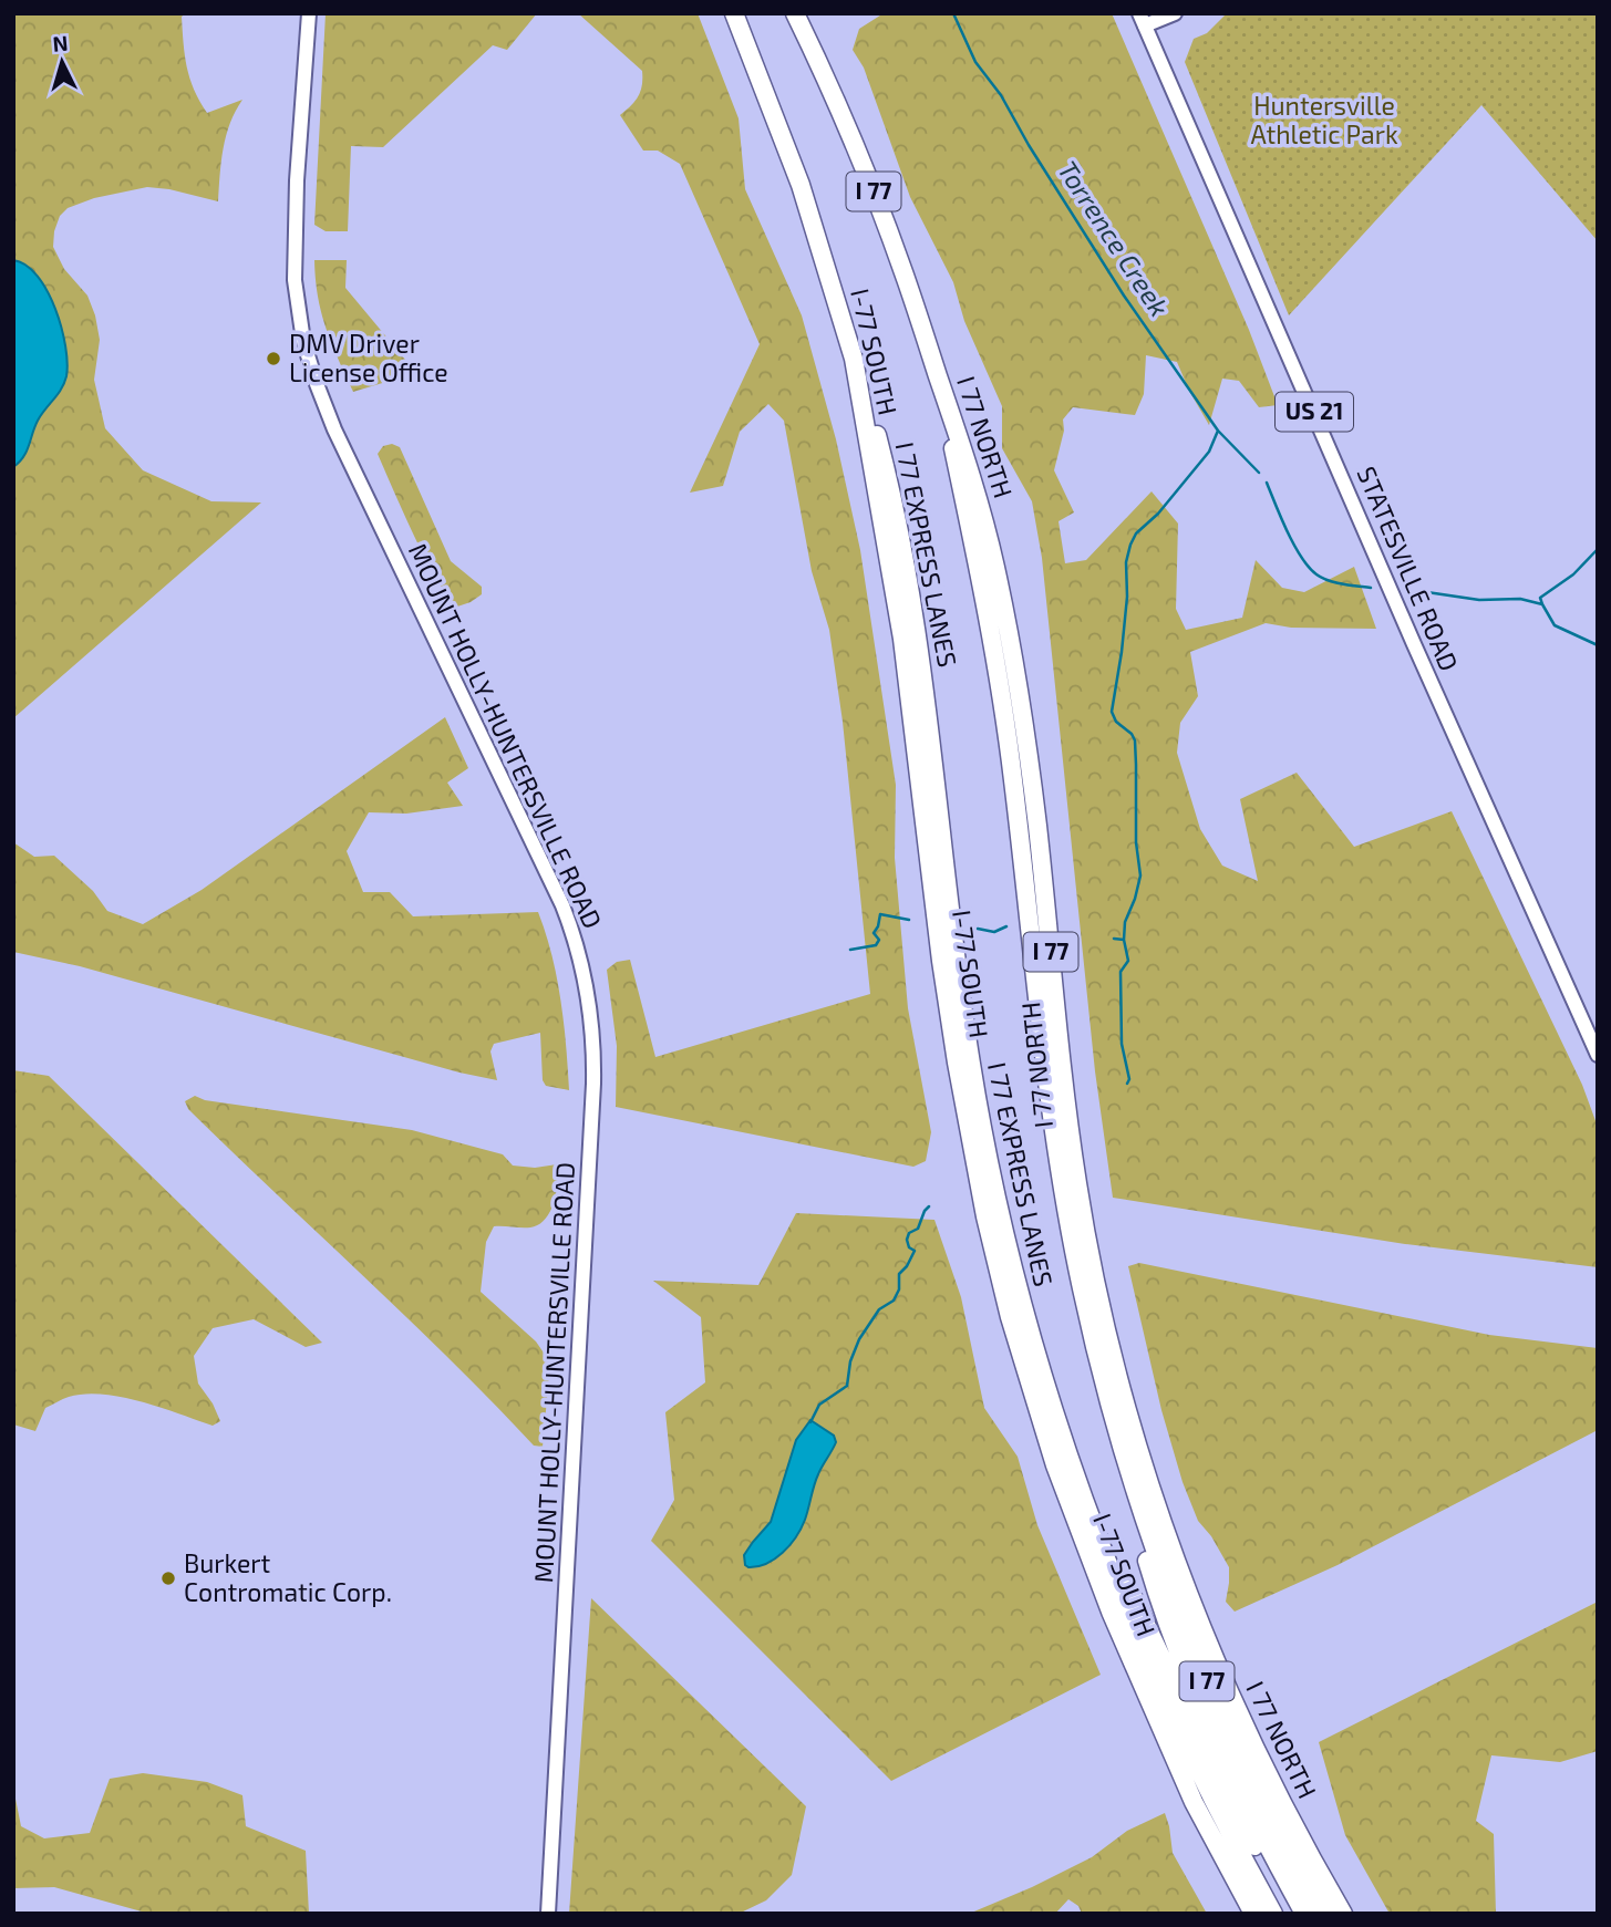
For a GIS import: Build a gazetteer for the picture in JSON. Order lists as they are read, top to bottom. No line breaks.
{"streets":{"highway":["I 77","I-77 SOUTH","I 77 NORTH","I 77 EXPRESS LANES"],"main road":["US 21","STATESVILLE ROAD","MOUNT HOLLY-HUNTERSVILLE ROAD"]},"crossings":[["I-77 SOUTH","I 77 EXPRESS LANES"],["I 77 NORTH","I 77 EXPRESS LANES"]],"water":["Torrence Creek"],"parks":["Huntersville Athletic Park"],"places":["DMV Driver License Office","Burkert Contromatic Corp."],"north":"top"}
